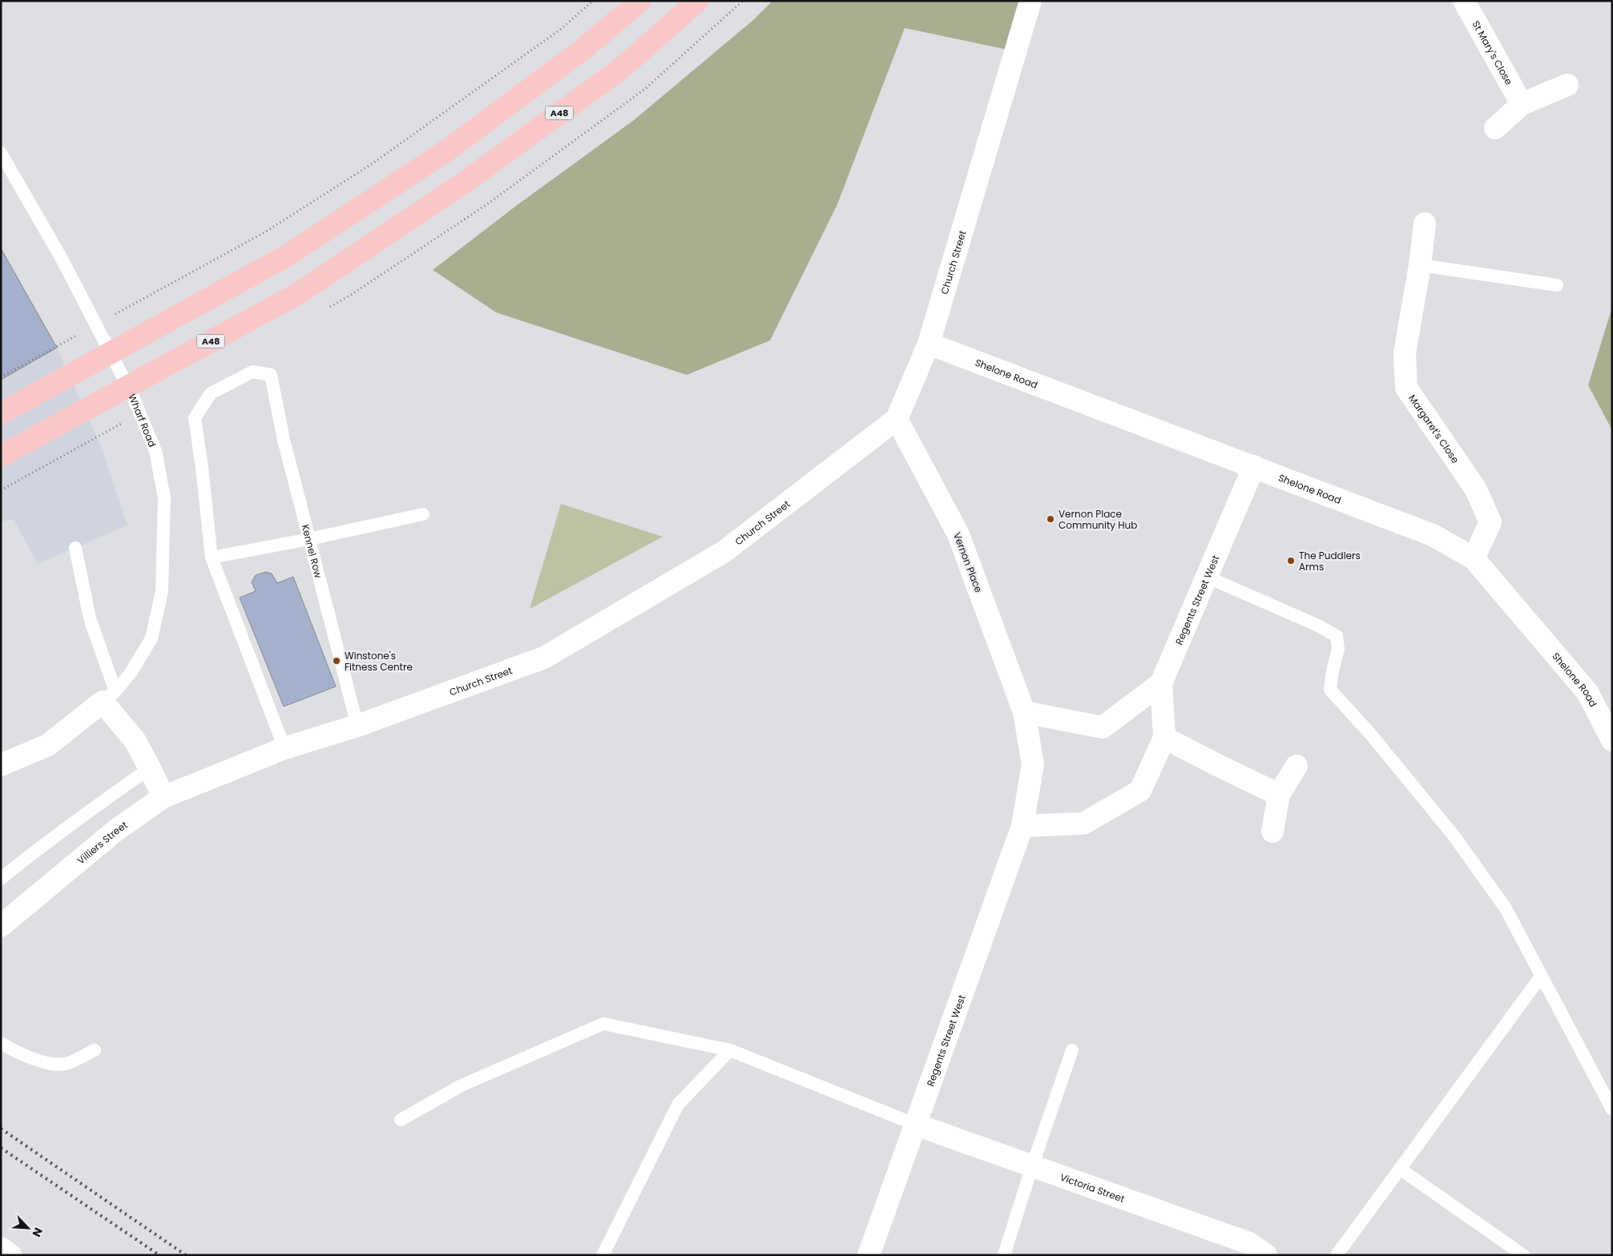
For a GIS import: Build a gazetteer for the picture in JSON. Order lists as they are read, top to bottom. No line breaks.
{"streets":{"main road":["A48"],"street":["St Mary's Close","Church Street","Shelone Road","Margaret's Close","Vernon Place","Regents Street West","Villiers Street","Victoria Street"],"lane":["Wharf Road","Kennel Row"]},"crossings":[["Church Street","Shelone Road"],["Church Street","Kennel Row"],["Church Street","Vernon Place"],["Church Street","Villiers Street"],["Shelone Road","Margaret's Close"],["Shelone Road","Regents Street West"],["Vernon Place","Regents Street West"],["Regents Street West","Victoria Street"]],"places":["Vernon Place Community Hub","The Puddlers Arms","Winstone's Fitness Centre"],"north":"bottom right"}
